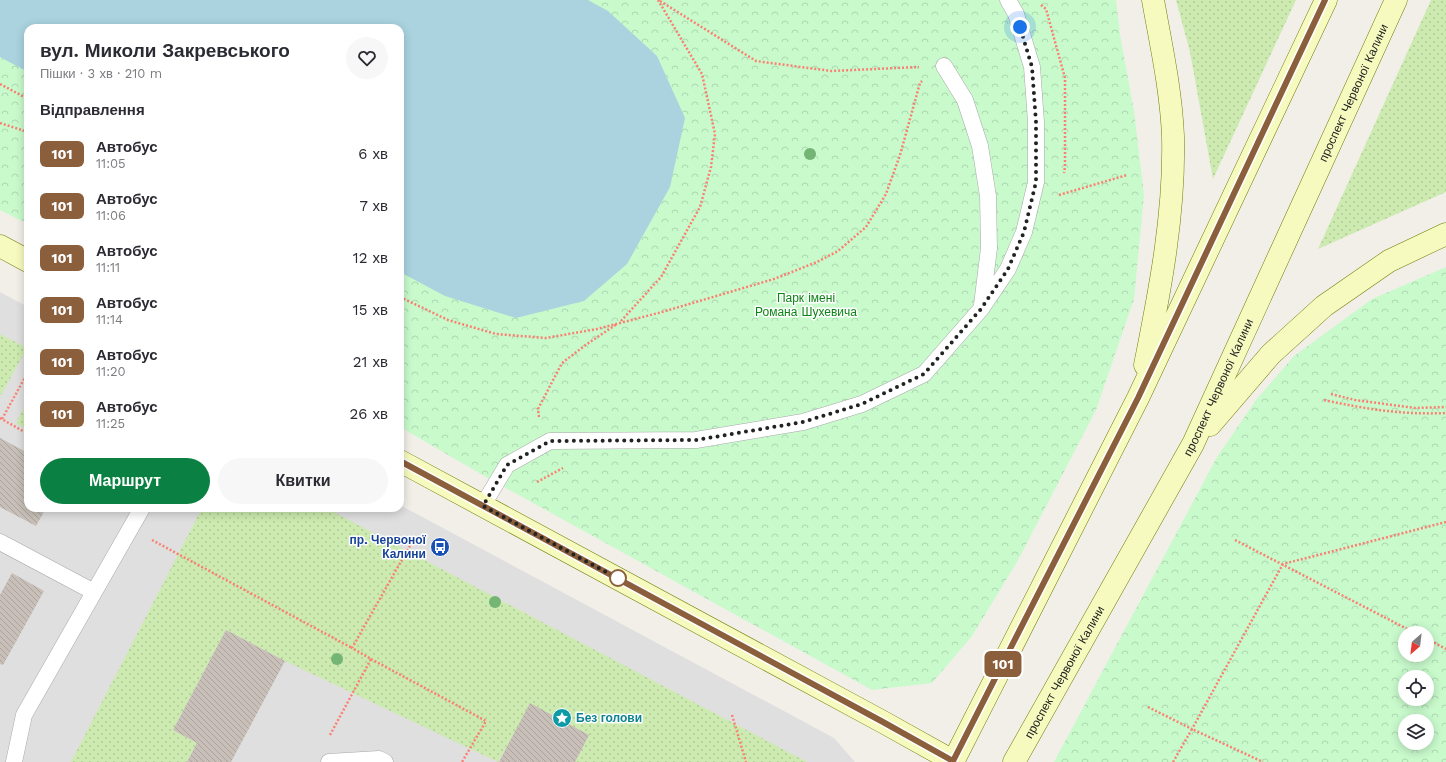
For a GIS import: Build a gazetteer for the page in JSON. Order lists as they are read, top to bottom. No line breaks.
{"streets":{"main road":["проспект Червоної Калини"]},"parks":["Парк імені Романа Шухевича"],"places":{"bus stop":["пр. Червоної Калини"],"place":["Без голови"]},"lines":["bus line 101"],"north":"bottom left","page":{"on_map":"101","heading":[["вул. Миколи Закревського","Пішки · 3 хв · 210 m"],"Відправлення"],"list":[{"mark":"101","name":"Автобус","note":"11:05","value":"6 хв"},{"mark":"101","name":"Автобус","note":"11:06","value":"7 хв"},{"mark":"101","name":"Автобус","note":"11:11","value":"12 хв"},{"mark":"101","name":"Автобус","note":"11:14","value":"15 хв"},{"mark":"101","name":"Автобус","note":"11:20","value":"21 хв"},{"mark":"101","name":"Автобус","note":"11:25","value":"26 хв"}],"buttons":["Маршрут","Квитки"]}}
